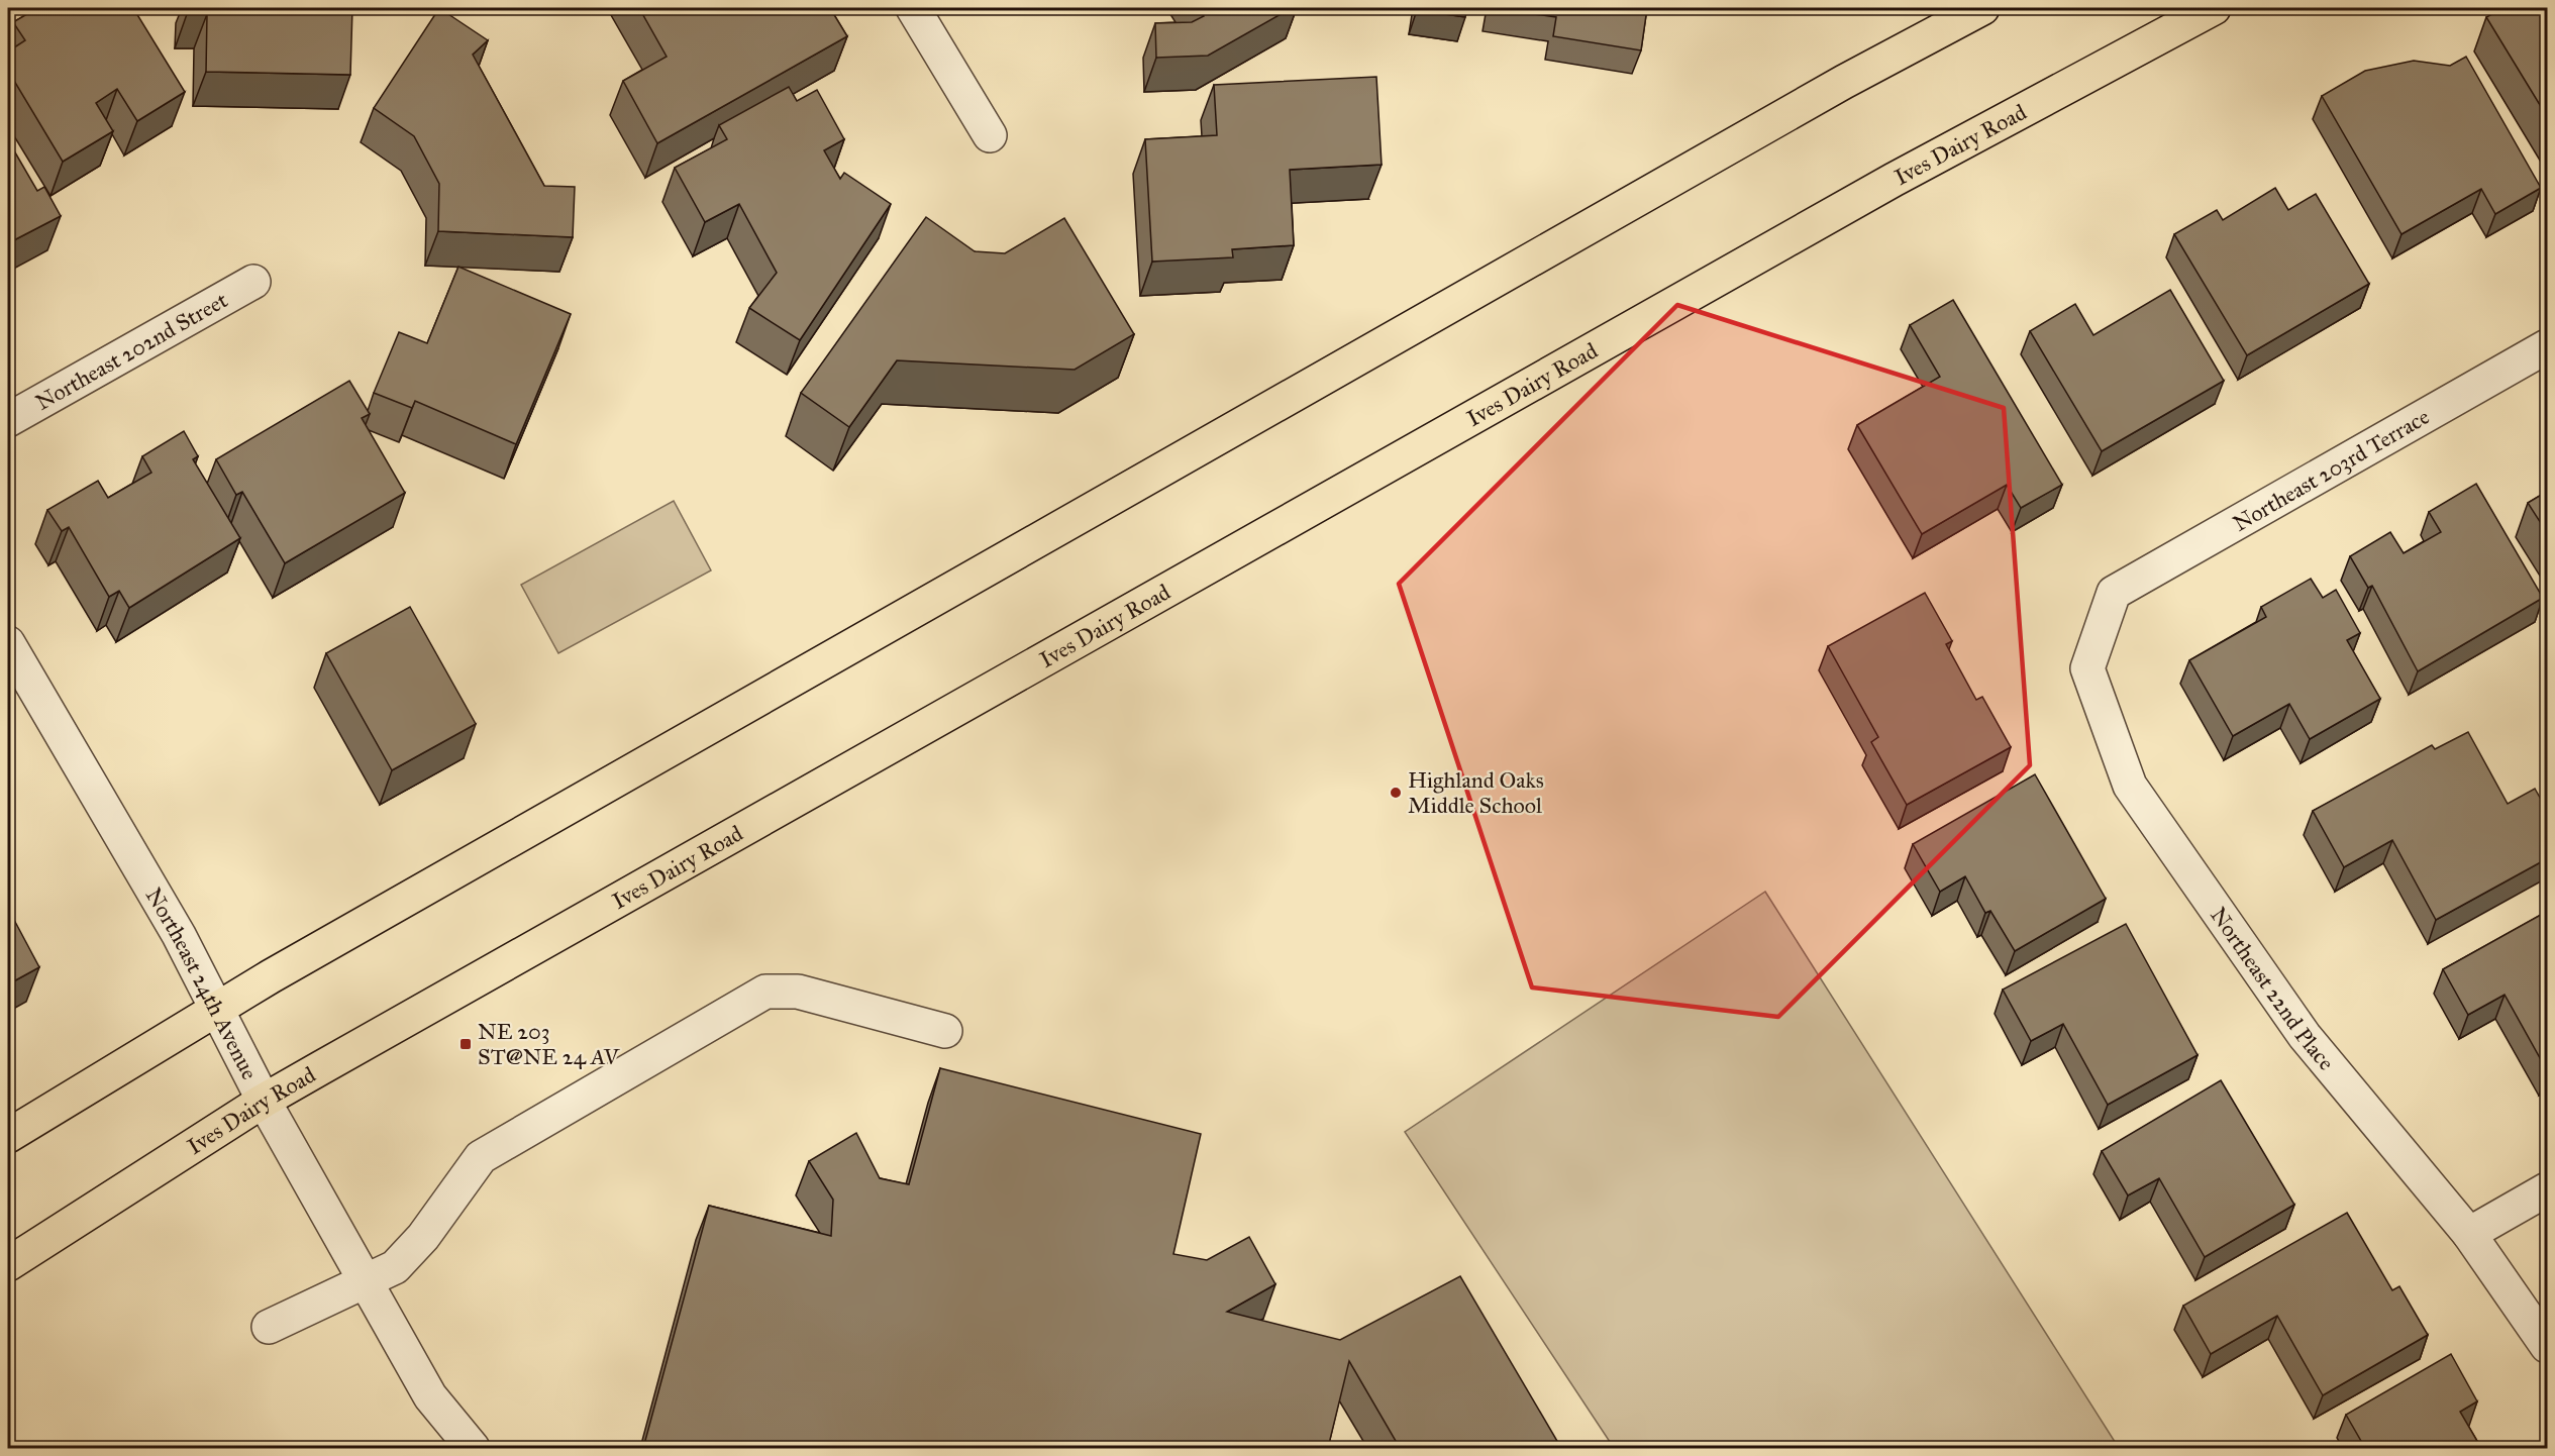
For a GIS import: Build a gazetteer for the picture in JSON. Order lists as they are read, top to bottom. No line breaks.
{"streets":{"main road":["Ives Dairy Road"],"street":["Northeast 202nd Street","Northeast 203rd Terrace","Northeast 24th Avenue","Northeast 22nd Place"]},"crossings":[["Ives Dairy Road","Northeast 24th Avenue"],["Northeast 203rd Terrace","Northeast 22nd Place"]],"places":{"other":["Highland Oaks Middle School"],"transit":["NE 203 ST@NE 24 AV"]}}
